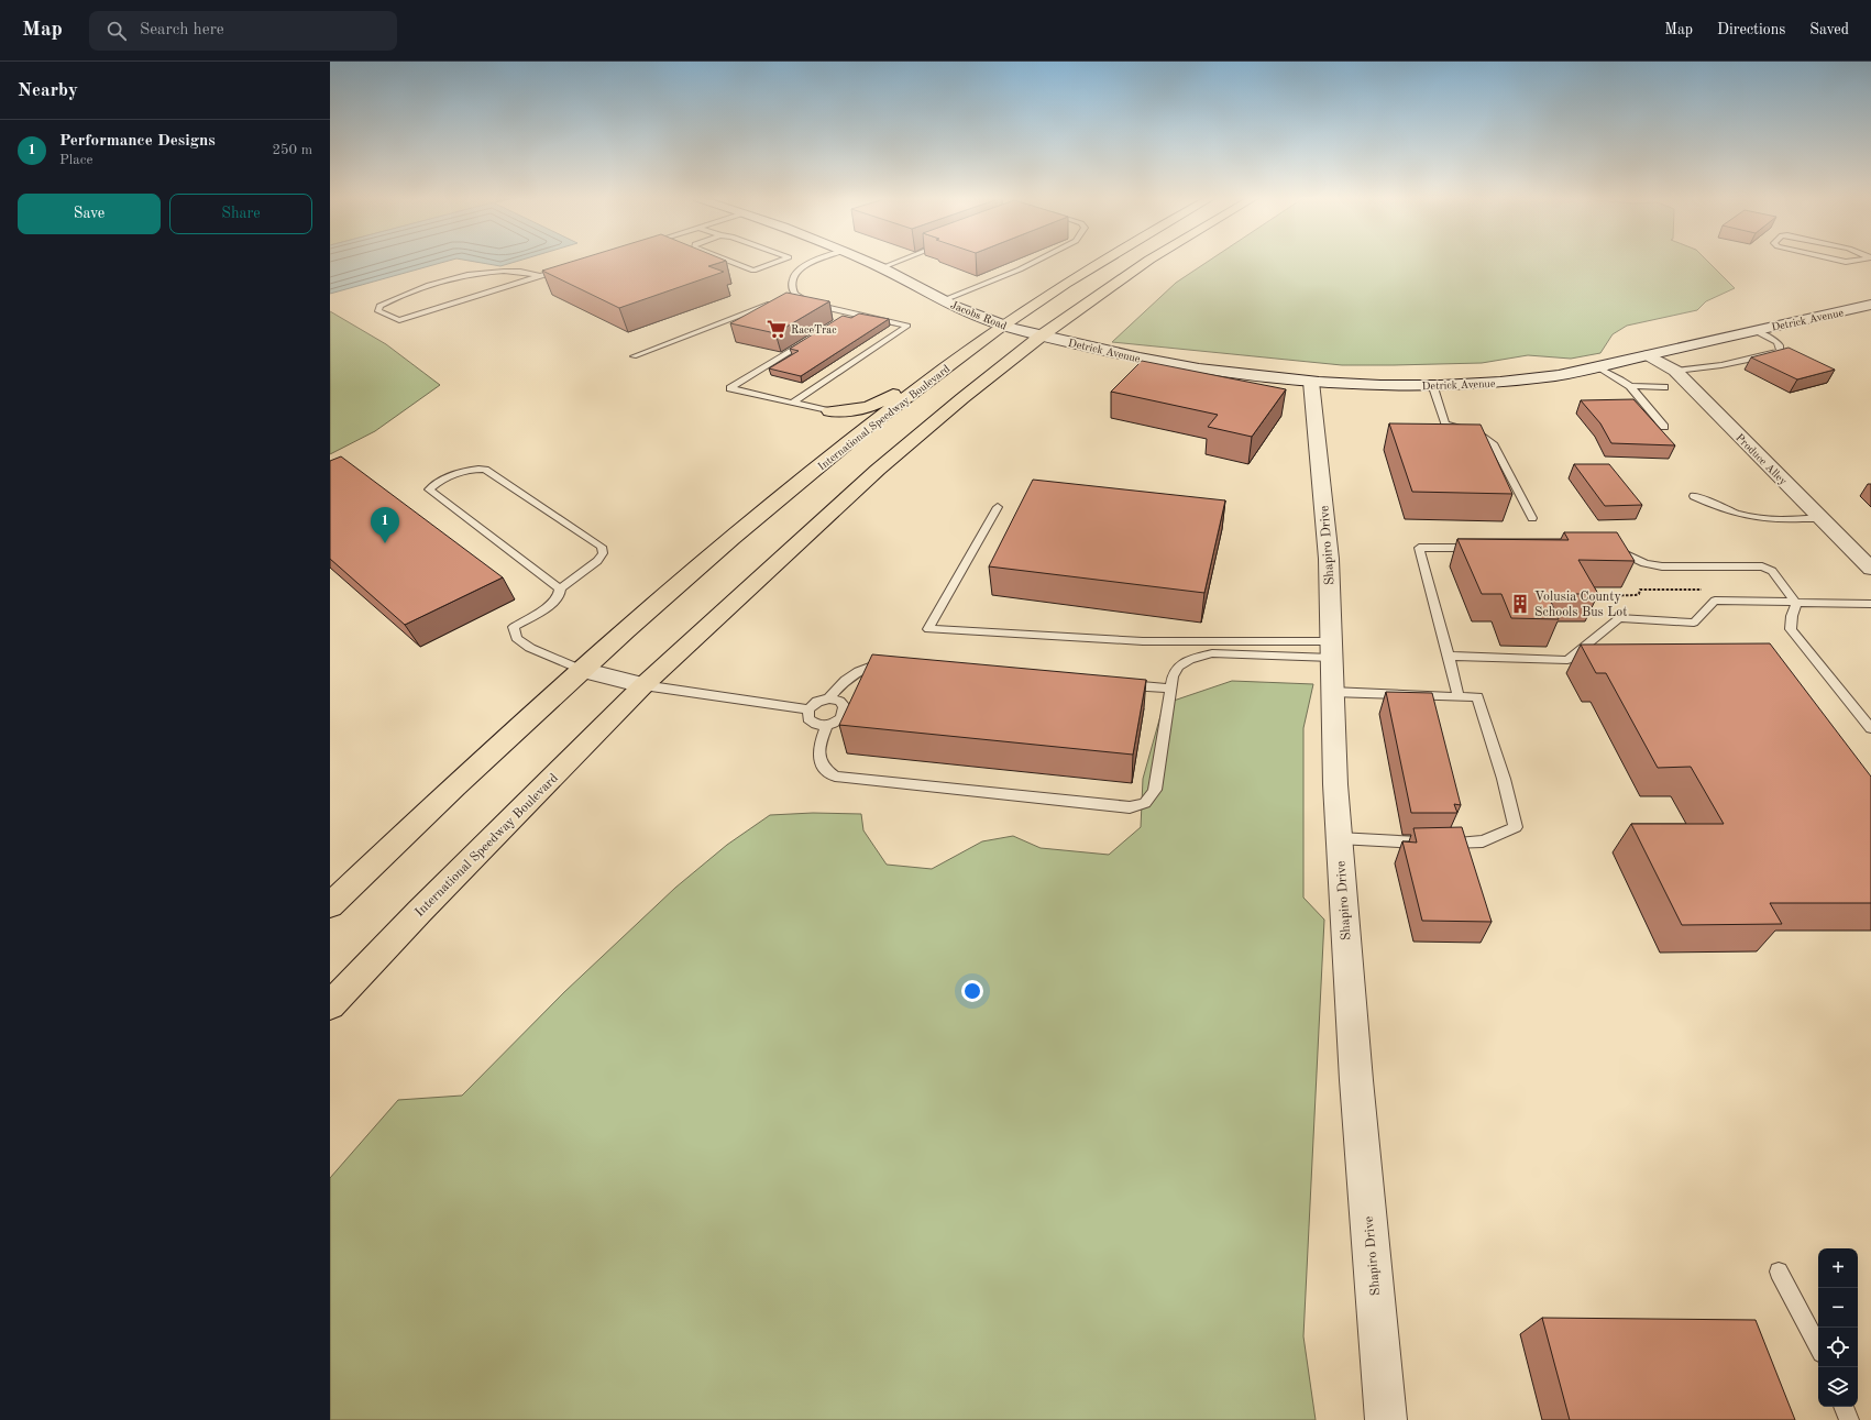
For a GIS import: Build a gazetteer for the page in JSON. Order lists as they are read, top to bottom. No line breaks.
{"streets":{"main road":["International Speedway Boulevard"],"street":["Jacobs Road","Detrick Avenue","Produce Alley","Shapiro Drive"]},"crossings":[["Jacobs Road","Detrick Avenue"],["Jacobs Road","International Speedway Boulevard"],["Detrick Avenue","International Speedway Boulevard"],["Detrick Avenue","Produce Alley"],["Detrick Avenue","Shapiro Drive"]],"places":{"supermarket":["RaceTrac"],"building":["Volusia County Schools Bus Lot"]},"page":{"header":"Map","search":"Search here","nav":["Map","Directions","Saved"],"heading":"Nearby","list":[{"mark":"1","name":"Performance Designs","note":"Place","value":"250 m"}],"buttons":["Save","Share"],"pins":"1","map_buttons":["+","−"]}}
